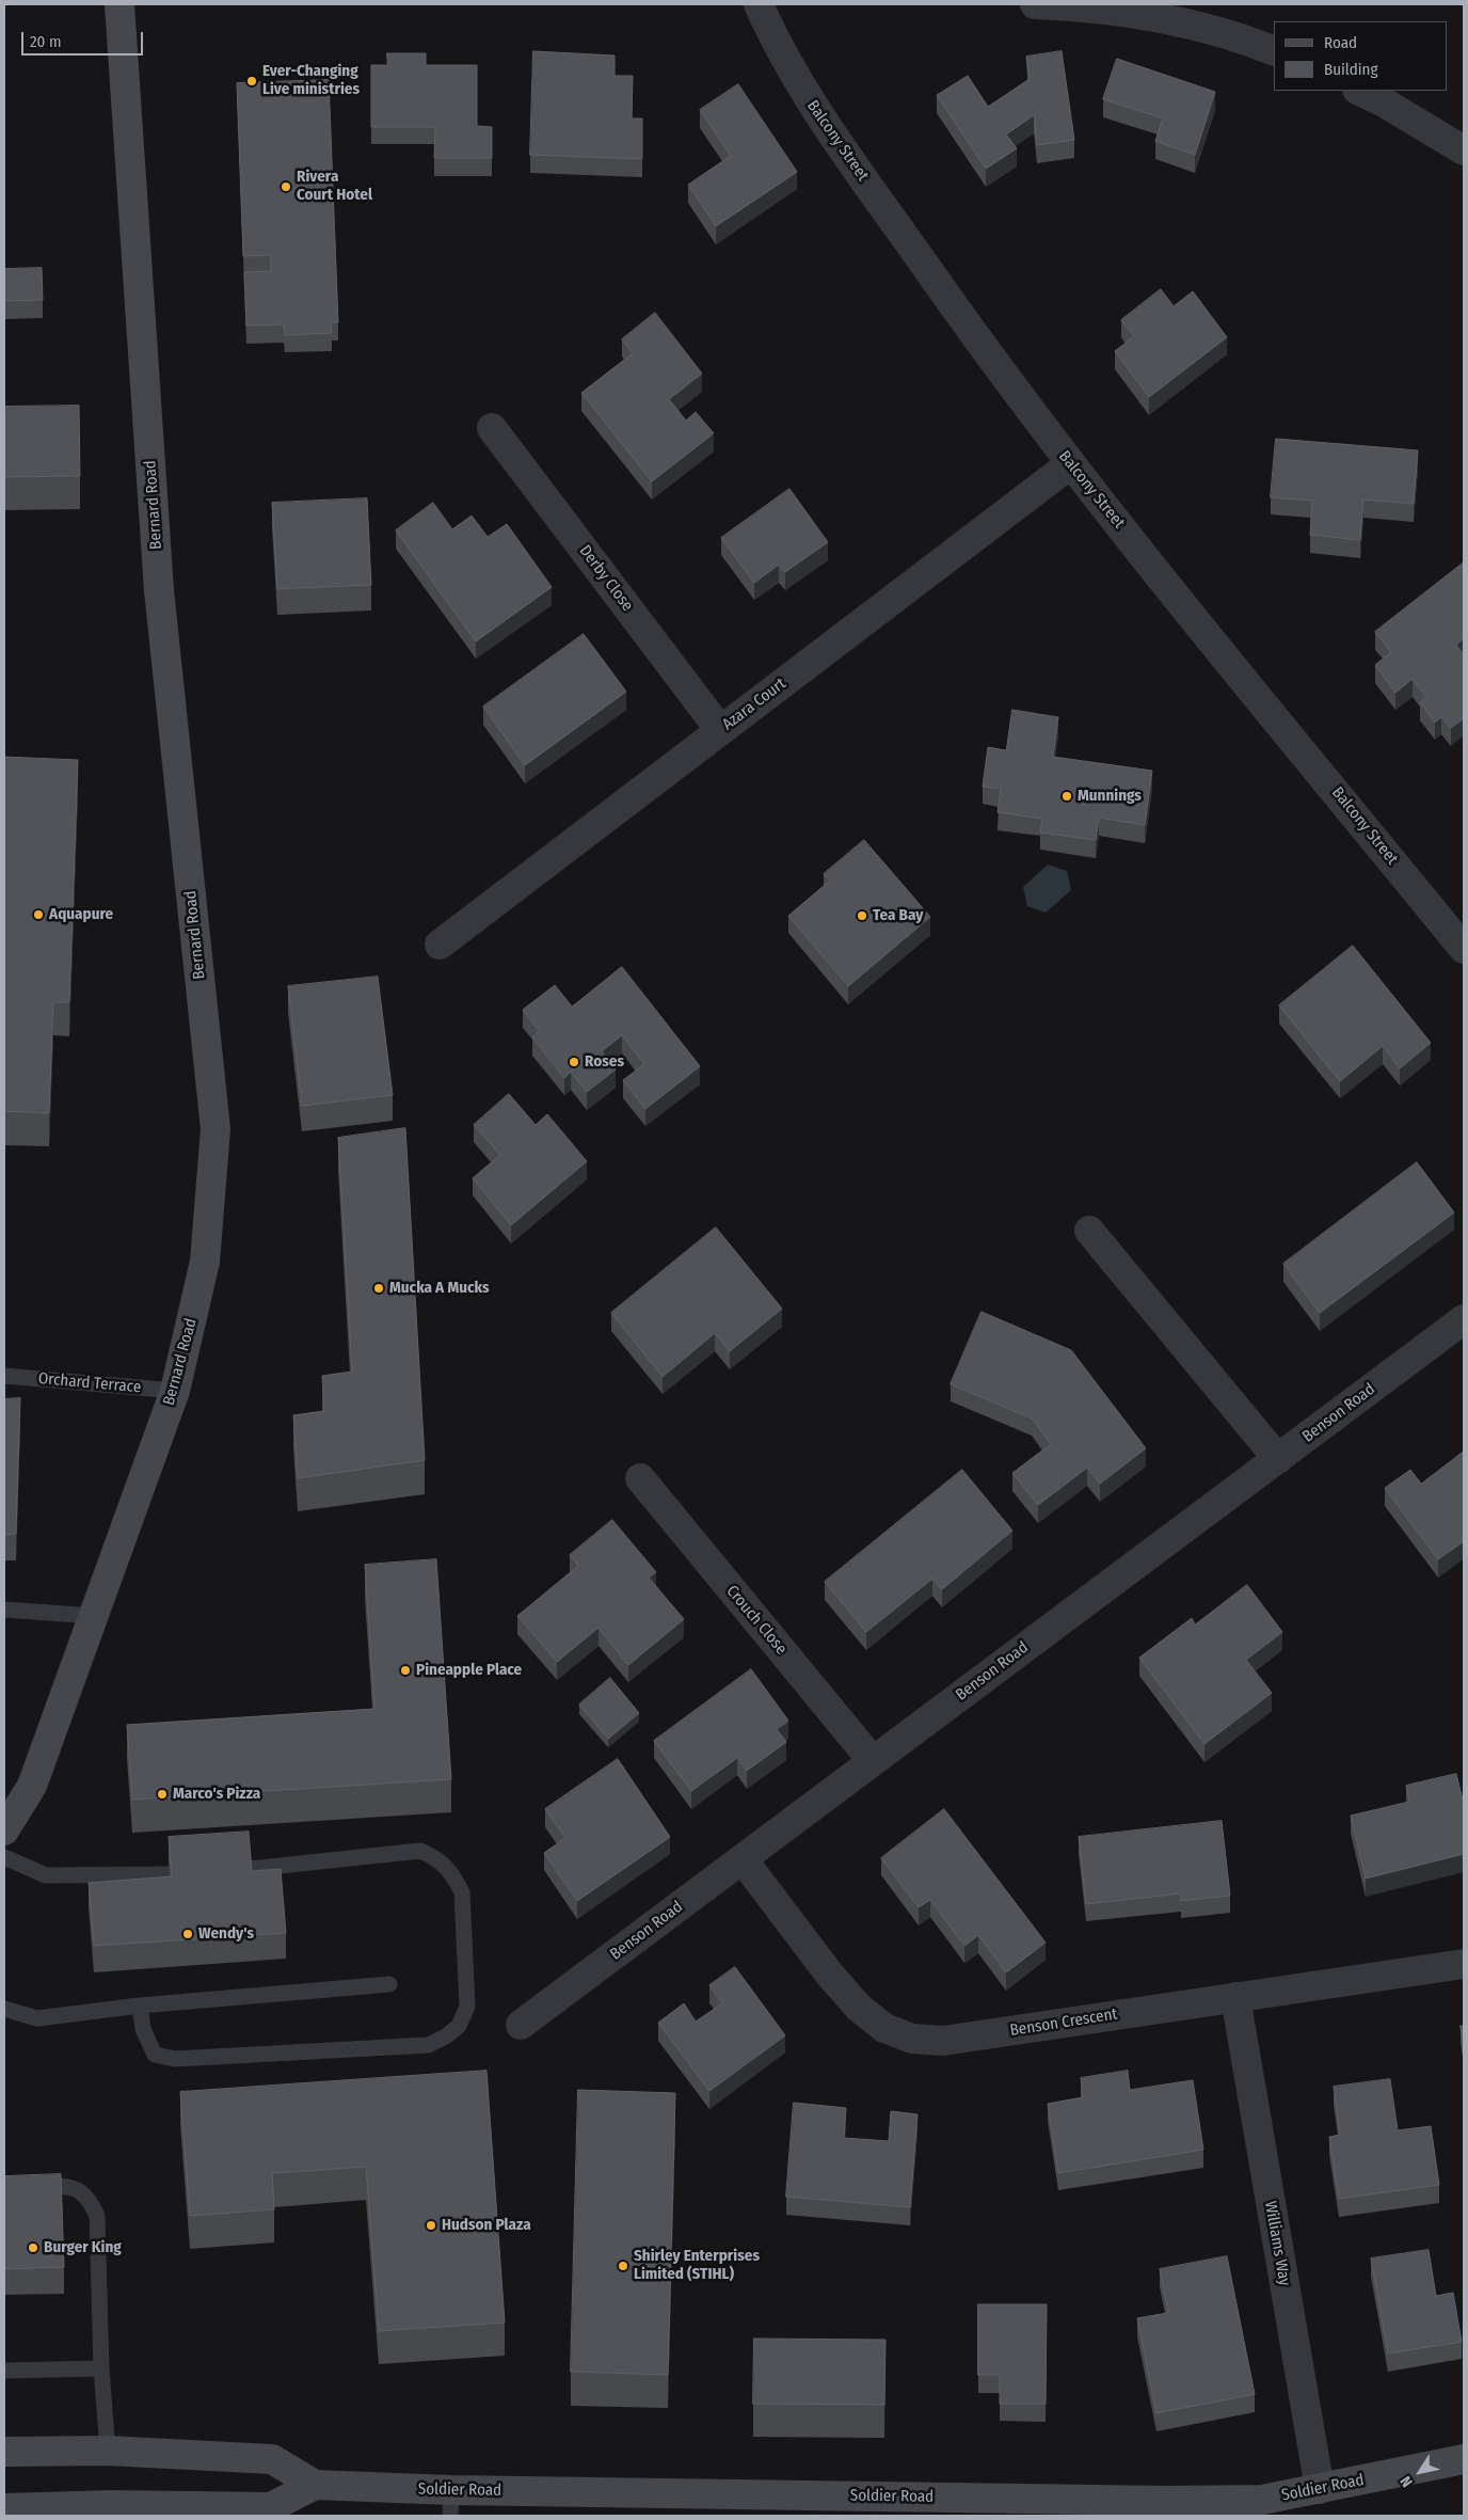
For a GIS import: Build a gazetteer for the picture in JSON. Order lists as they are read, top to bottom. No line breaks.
{"streets":{"main road":["Bernard Road","Soldier Road"],"street":["Balcony Street","Derby Close","Azara Court","Benson Road","Crouch Close","Benson Crescent","Williams Way"],"lane":["Orchard Terrace"]},"crossings":[["Balcony Street","Azara Court"],["Bernard Road","Orchard Terrace"],["Derby Close","Azara Court"],["Benson Road","Crouch Close"],["Benson Road","Benson Crescent"],["Benson Crescent","Williams Way"],["Williams Way","Soldier Road"]],"places":["Ever-Changing Live ministries","Rivera Court Hotel","Munnings","Aquapure","Tea Bay","Roses","Mucka A Mucks","Pineapple Place","Marco's Pizza","Wendy's","Hudson Plaza","Burger King","Shirley Enterprises Limited (STIHL)"],"legend":["Road","Building"],"scale_bar":"20 m","north":"bottom left"}
